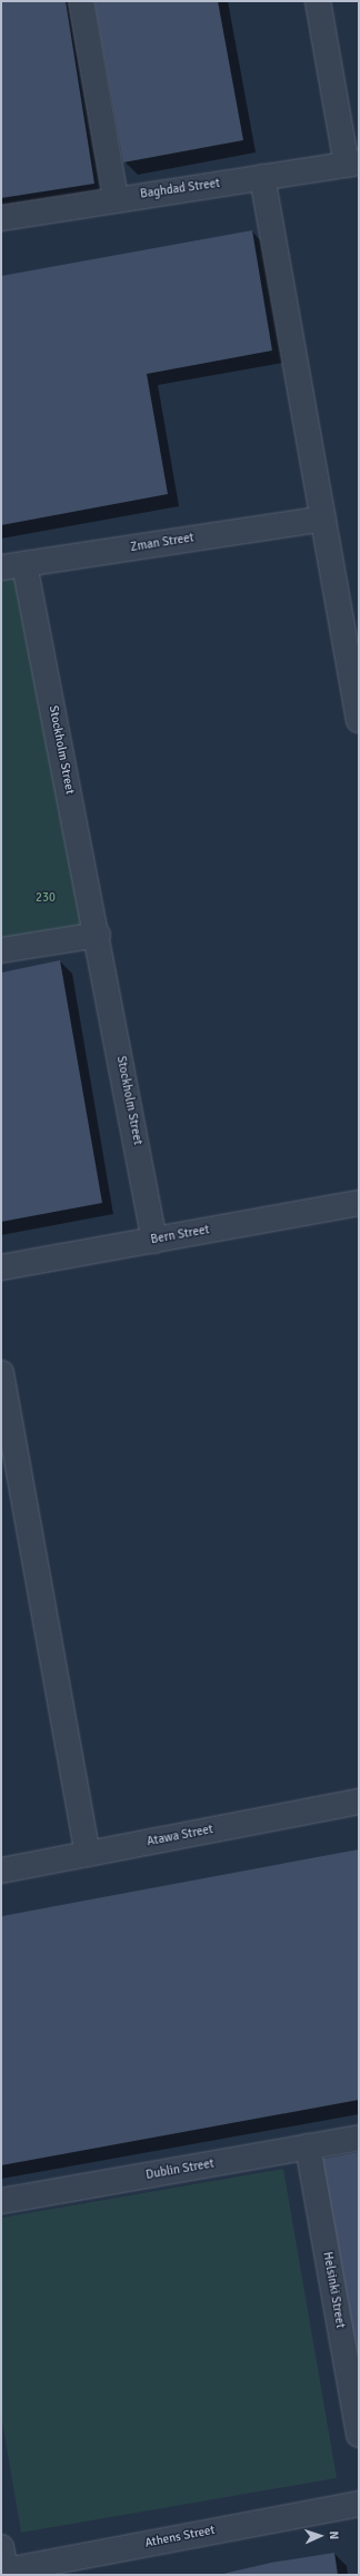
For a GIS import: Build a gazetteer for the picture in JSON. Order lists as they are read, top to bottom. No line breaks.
{"streets":{"street":["Baghdad Street","Zman Street","Stockholm Street","Bern Street","Atawa Street","Dublin Street","Helsinki Street","Athens Street"]},"crossings":[["Zman Street","Stockholm Street"],["Stockholm Street","Bern Street"],["Dublin Street","Helsinki Street"]],"parks":["230"],"north":"right"}
